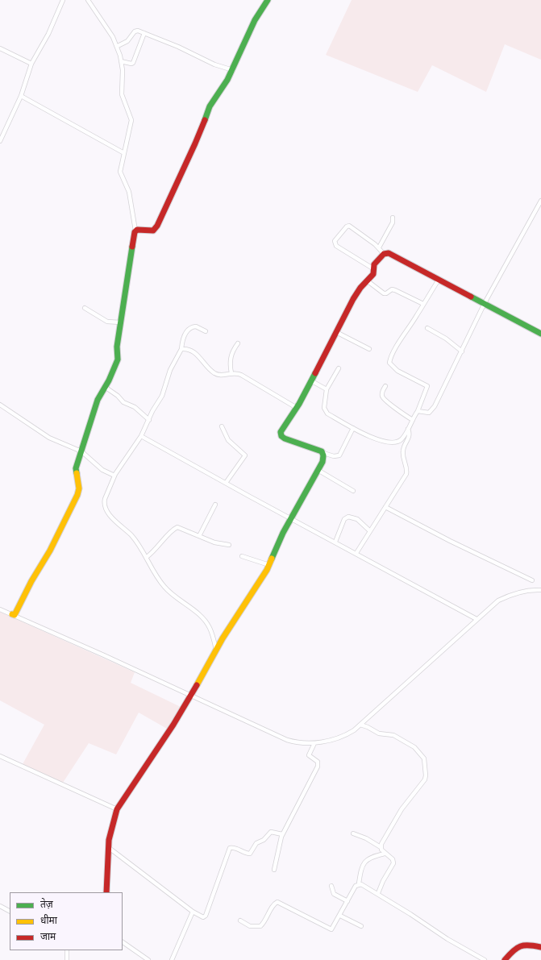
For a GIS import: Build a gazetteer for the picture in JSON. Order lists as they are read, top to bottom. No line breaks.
{"legend":["तेज़","धीमा","जाम"]}
